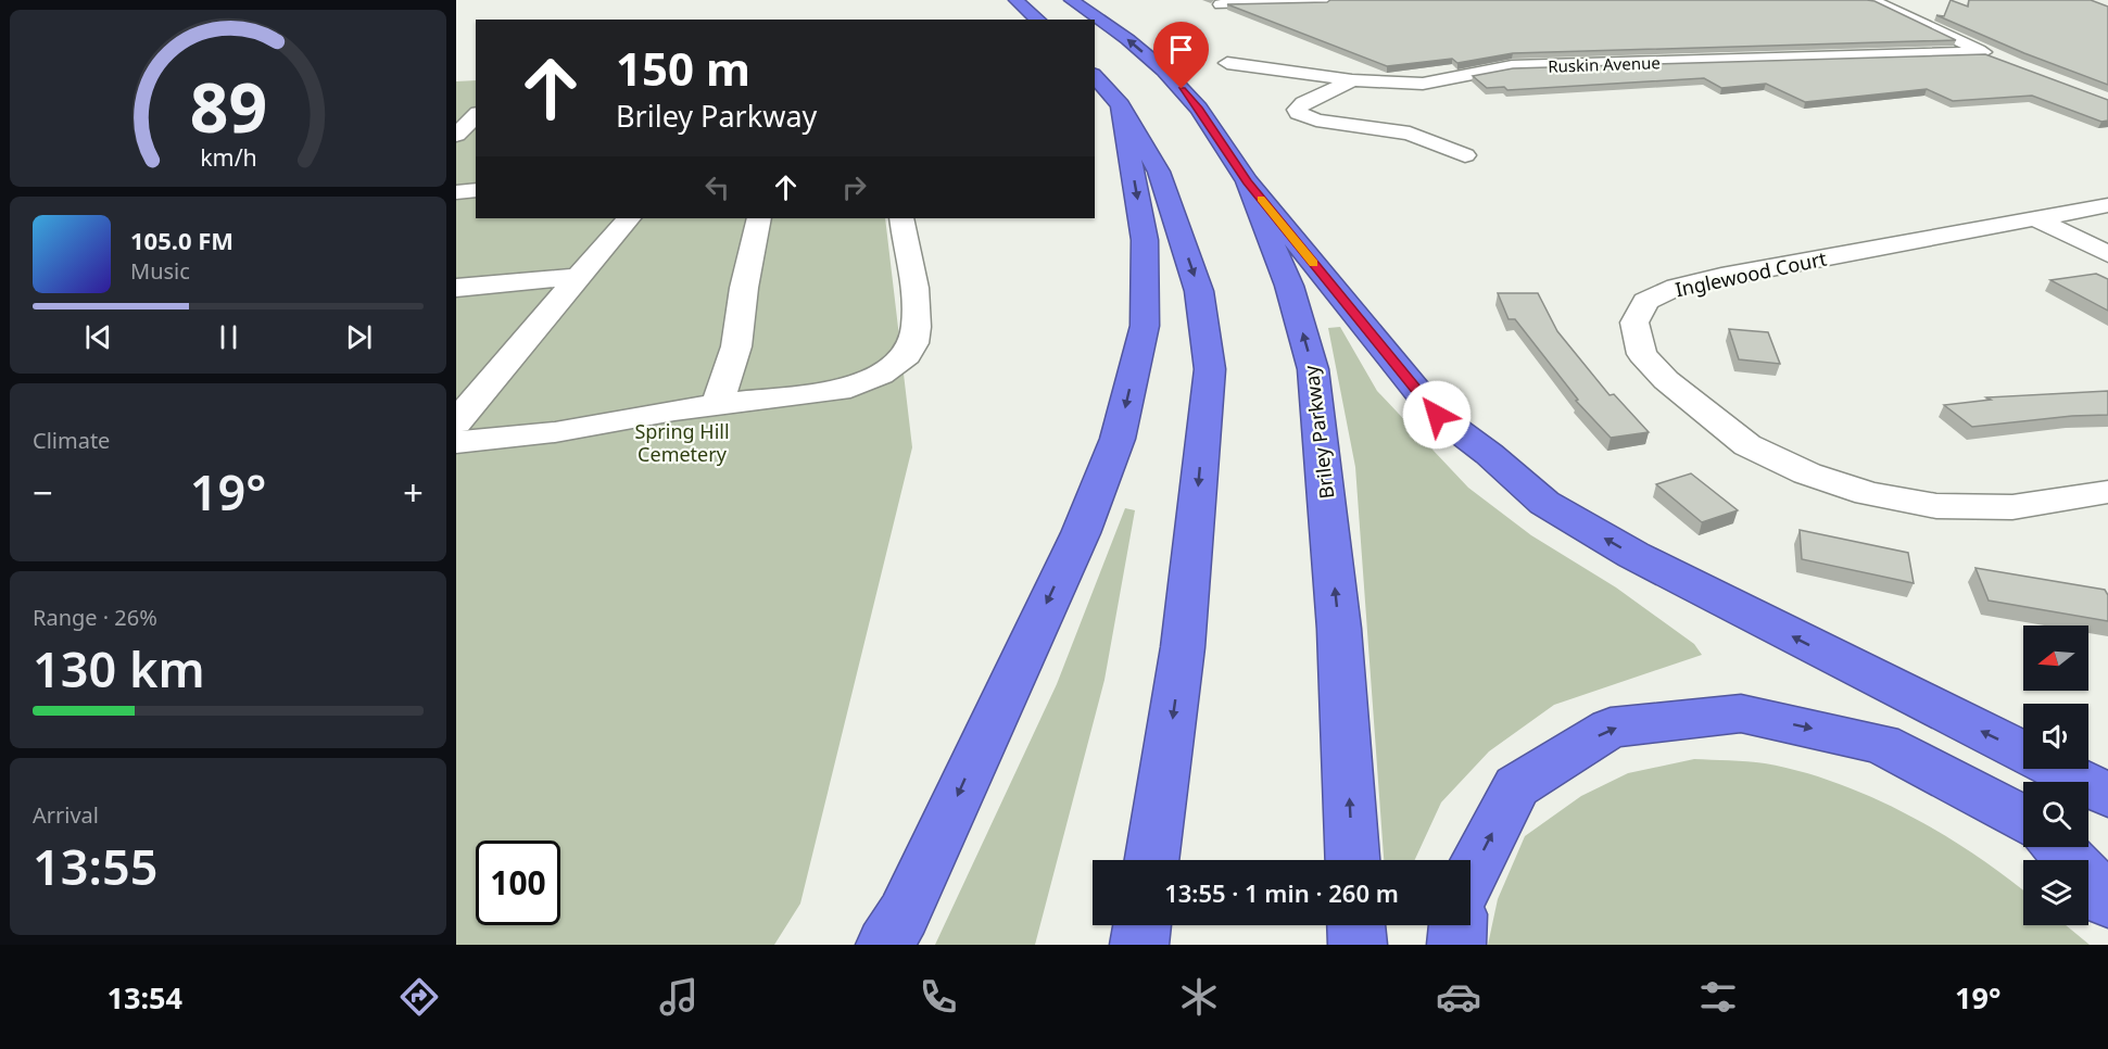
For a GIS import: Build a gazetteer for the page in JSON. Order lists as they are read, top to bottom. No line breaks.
{"streets":{"highway":["Briley Parkway"],"street":["Ruskin Avenue","Inglewood Court"]},"parks":["Spring Hill Cemetery"],"north":"left","page":{"turn":["150 m","Briley Parkway"],"song":["105.0 FM","Music"],"tile":["Climate",["Range · 26%","130 km"],["Arrival","13:55"]],"heat":["−","19°","+"],"limit":"100","trip":"13:55 · 1 min · 260 m","tabs":["13:54","19°"],"gauge":["89","km/h"]}}
